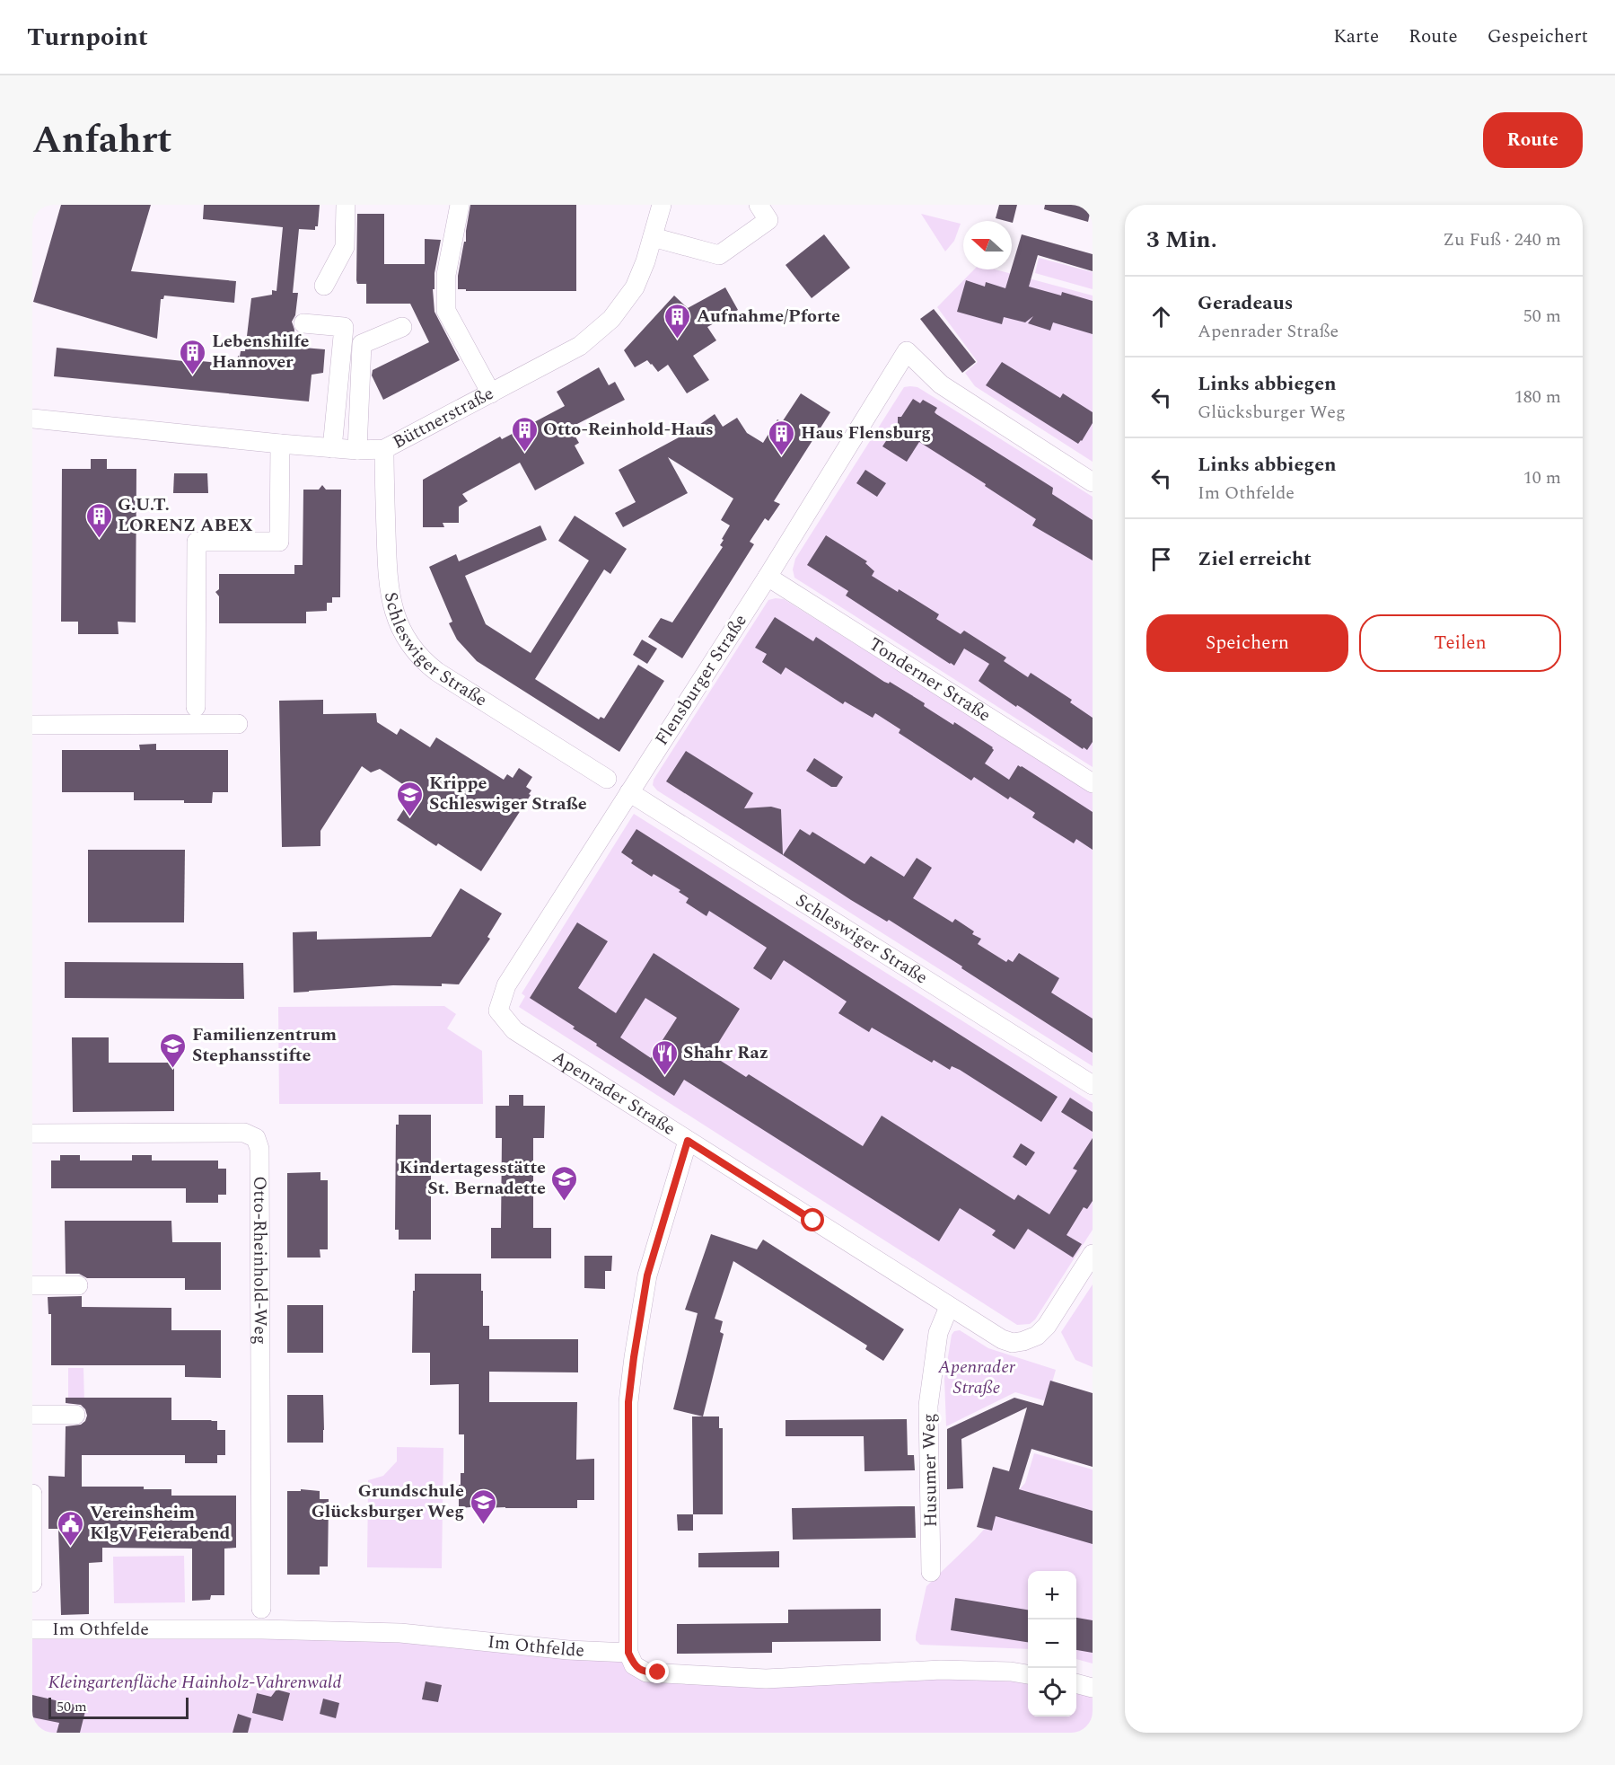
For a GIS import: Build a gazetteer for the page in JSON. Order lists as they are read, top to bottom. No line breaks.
{"streets":{"street":["Büttnerstraße","Schleswiger Straße","Flensburger Straße","Tonderner Straße","Apenrader Straße","Otto-Rheinhold-Weg","Husumer Weg","Im Othfelde"]},"crossings":[["Büttnerstraße","Schleswiger Straße"],["Schleswiger Straße","Flensburger Straße"],["Flensburger Straße","Tonderner Straße"],["Flensburger Straße","Apenrader Straße"],["Apenrader Straße","Husumer Weg"]],"parks":["Apenrader Straße","Kleingartenfläche Hainholz-Vahrenwald"],"places":{"building":["Aufnahme/Pforte","Lebenshilfe Hannover","Otto-Reinhold-Haus","Haus Flensburg","G.U.T. LORENZ ABEX"],"school or university":["Krippe Schleswiger Straße","Familienzentrum Stephansstifte","Kindertagesstätte St. Bernadette","Grundschule Glücksburger Weg"],"restaurant":["Shahr Raz"],"public building":["Vereinsheim KlgV Feierabend"]},"scale_bar":"50 m","north":"left","page":{"header":"Turnpoint","nav":["Karte","Route","Gespeichert"],"title":"Anfahrt","buttons":["Route",["Speichern","Teilen"]],"heading":["3 Min.","Zu Fuß · 240 m"],"list":[["Geradeaus","Apenrader Straße","50 m"],["Links abbiegen","Glücksburger Weg","180 m"],["Links abbiegen","Im Othfelde","10 m"],"Ziel erreicht"],"map_buttons":["+","−"],"scale":"50 m"}}
